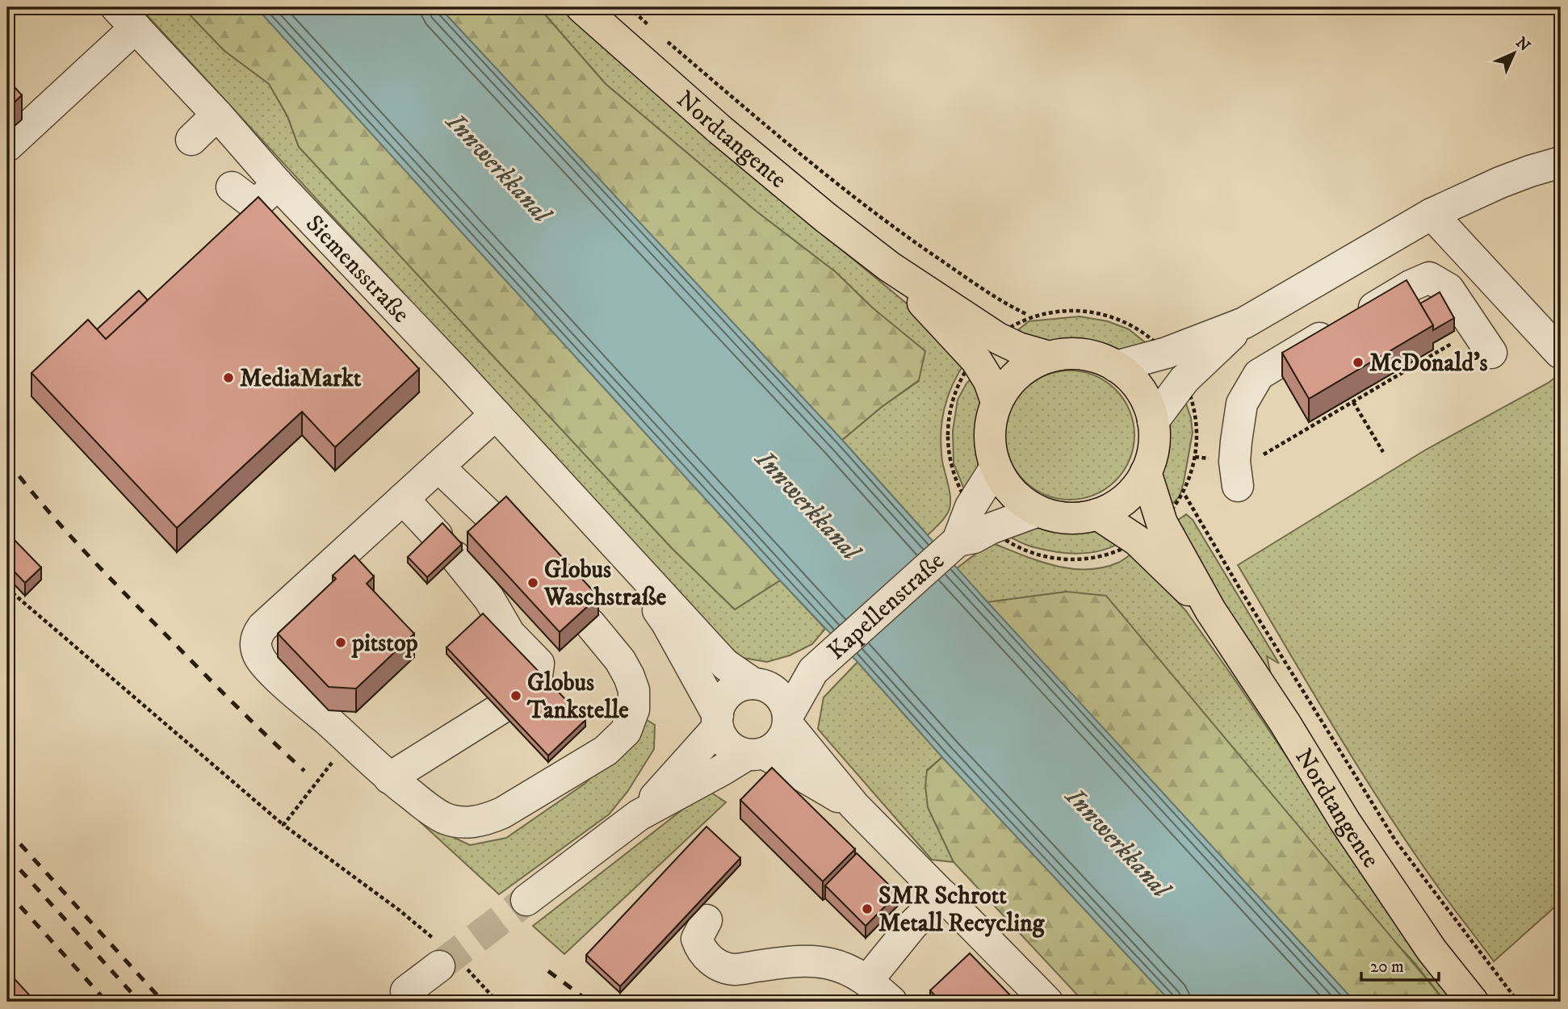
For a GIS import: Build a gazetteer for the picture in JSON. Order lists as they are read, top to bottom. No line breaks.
{"streets":{"main road":["Nordtangente"],"street":["Siemensstraße","Kapellenstraße"]},"crossings":[["Nordtangente","Kapellenstraße"],["Siemensstraße","Kapellenstraße"]],"water":["Innwerkkanal"],"places":["McDonald's","MediaMarkt","Globus Waschstraße","pitstop","Globus Tankstelle","SMR Schrott Metall Recycling"],"scale_bar":"20 m","north":"top right"}
